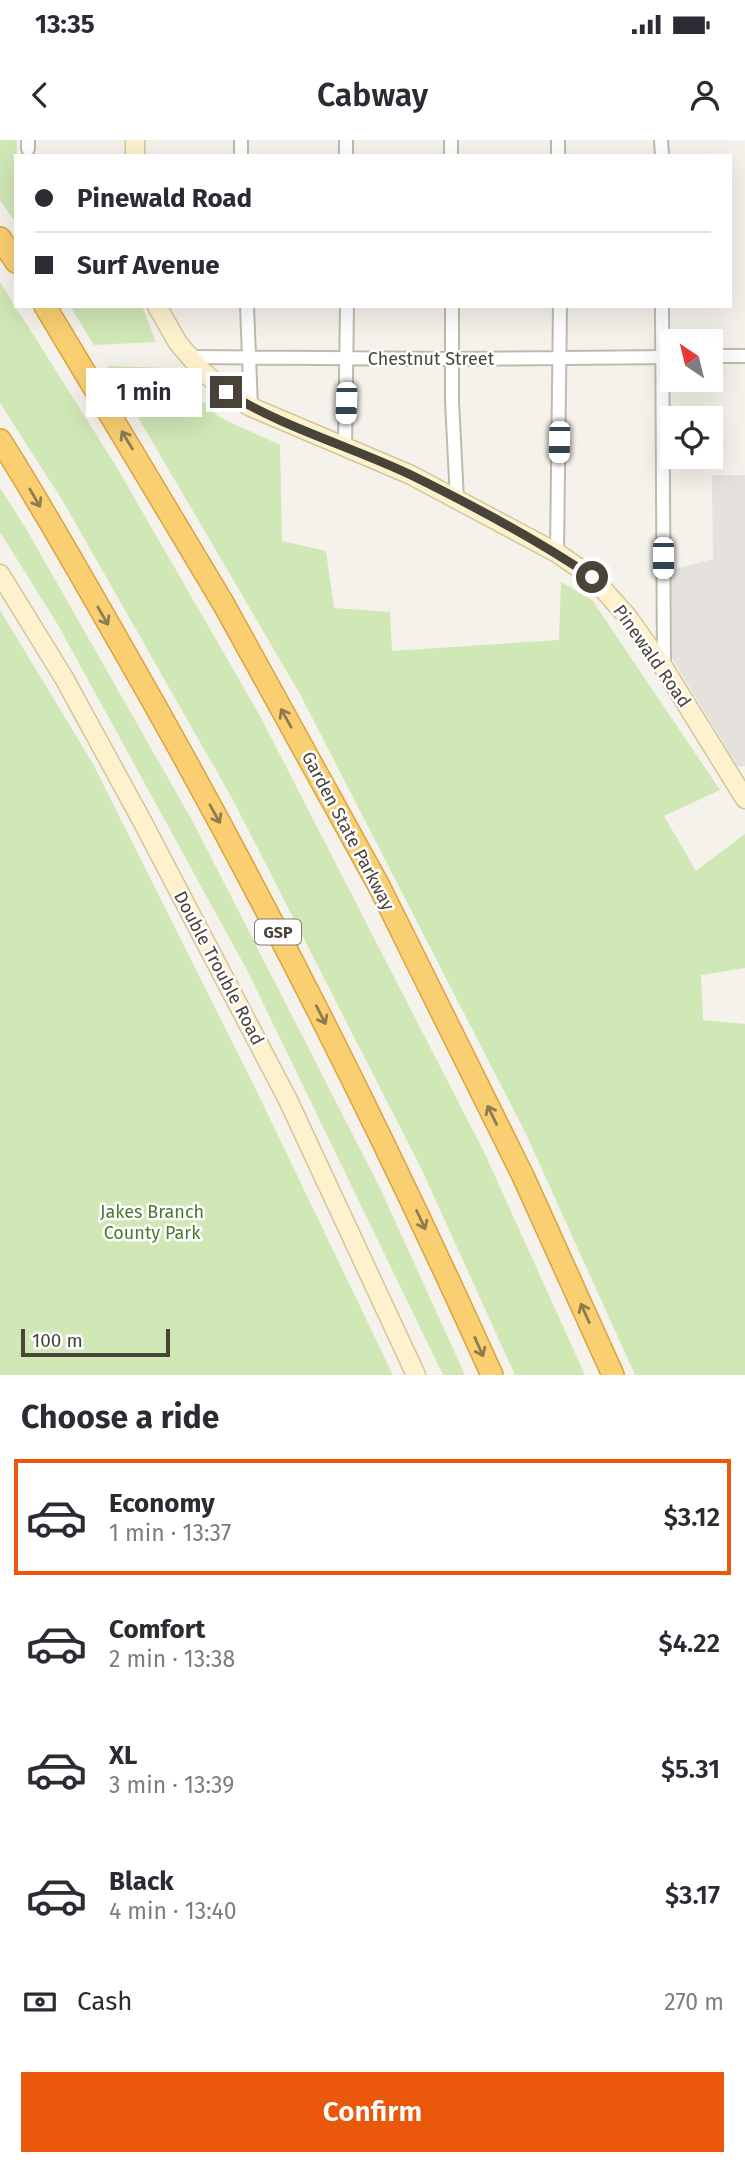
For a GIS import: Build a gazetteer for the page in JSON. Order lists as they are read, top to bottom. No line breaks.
{"streets":{"highway":["Garden State Parkway","GSP"],"main road":["Pinewald Road","Double Trouble Road"],"street":["Chestnut Street"]},"crossings":[["Chestnut Street","Pinewald Road"]],"parks":["Jakes Branch County Park"],"scale_bar":"100 m","north":"top left","page":{"status":"13:35","header":"Cabway","banner":["Pinewald Road","Surf Avenue"],"bubble":"1 min","scale":"100 m","heading":"Choose a ride","list":[{"name":"Economy","note":"1 min · 13:37","value":"$3.12"},{"name":"Comfort","note":"2 min · 13:38","value":"$4.22"},{"name":"XL","note":"3 min · 13:39","value":"$5.31"},{"name":"Black","note":"4 min · 13:40","value":"$3.17"}],"pay":["Cash","270 m"],"buttons":"Confirm"}}
